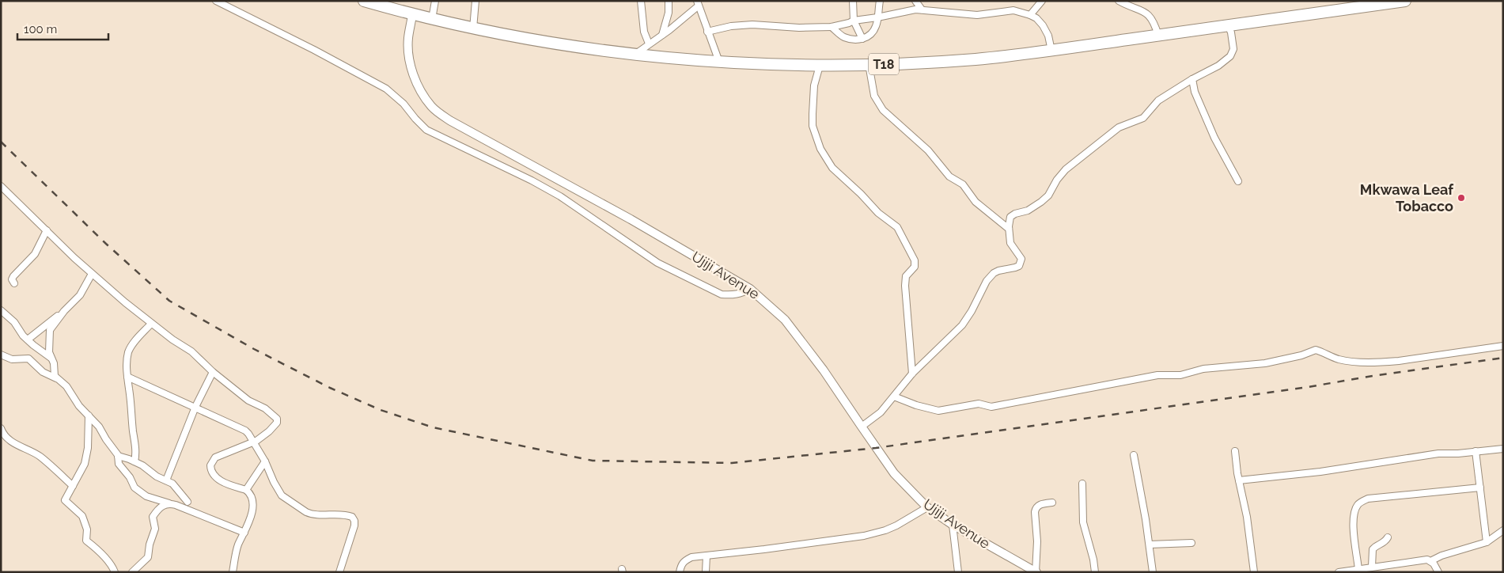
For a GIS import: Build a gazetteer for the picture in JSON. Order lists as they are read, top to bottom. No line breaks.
{"streets":{"highway":["T18"],"main road":["Ujiji Avenue"]},"crossings":[["T18","Ujiji Avenue"]],"places":["Mkwawa Leaf Tobacco"],"scale_bar":"100 m"}
